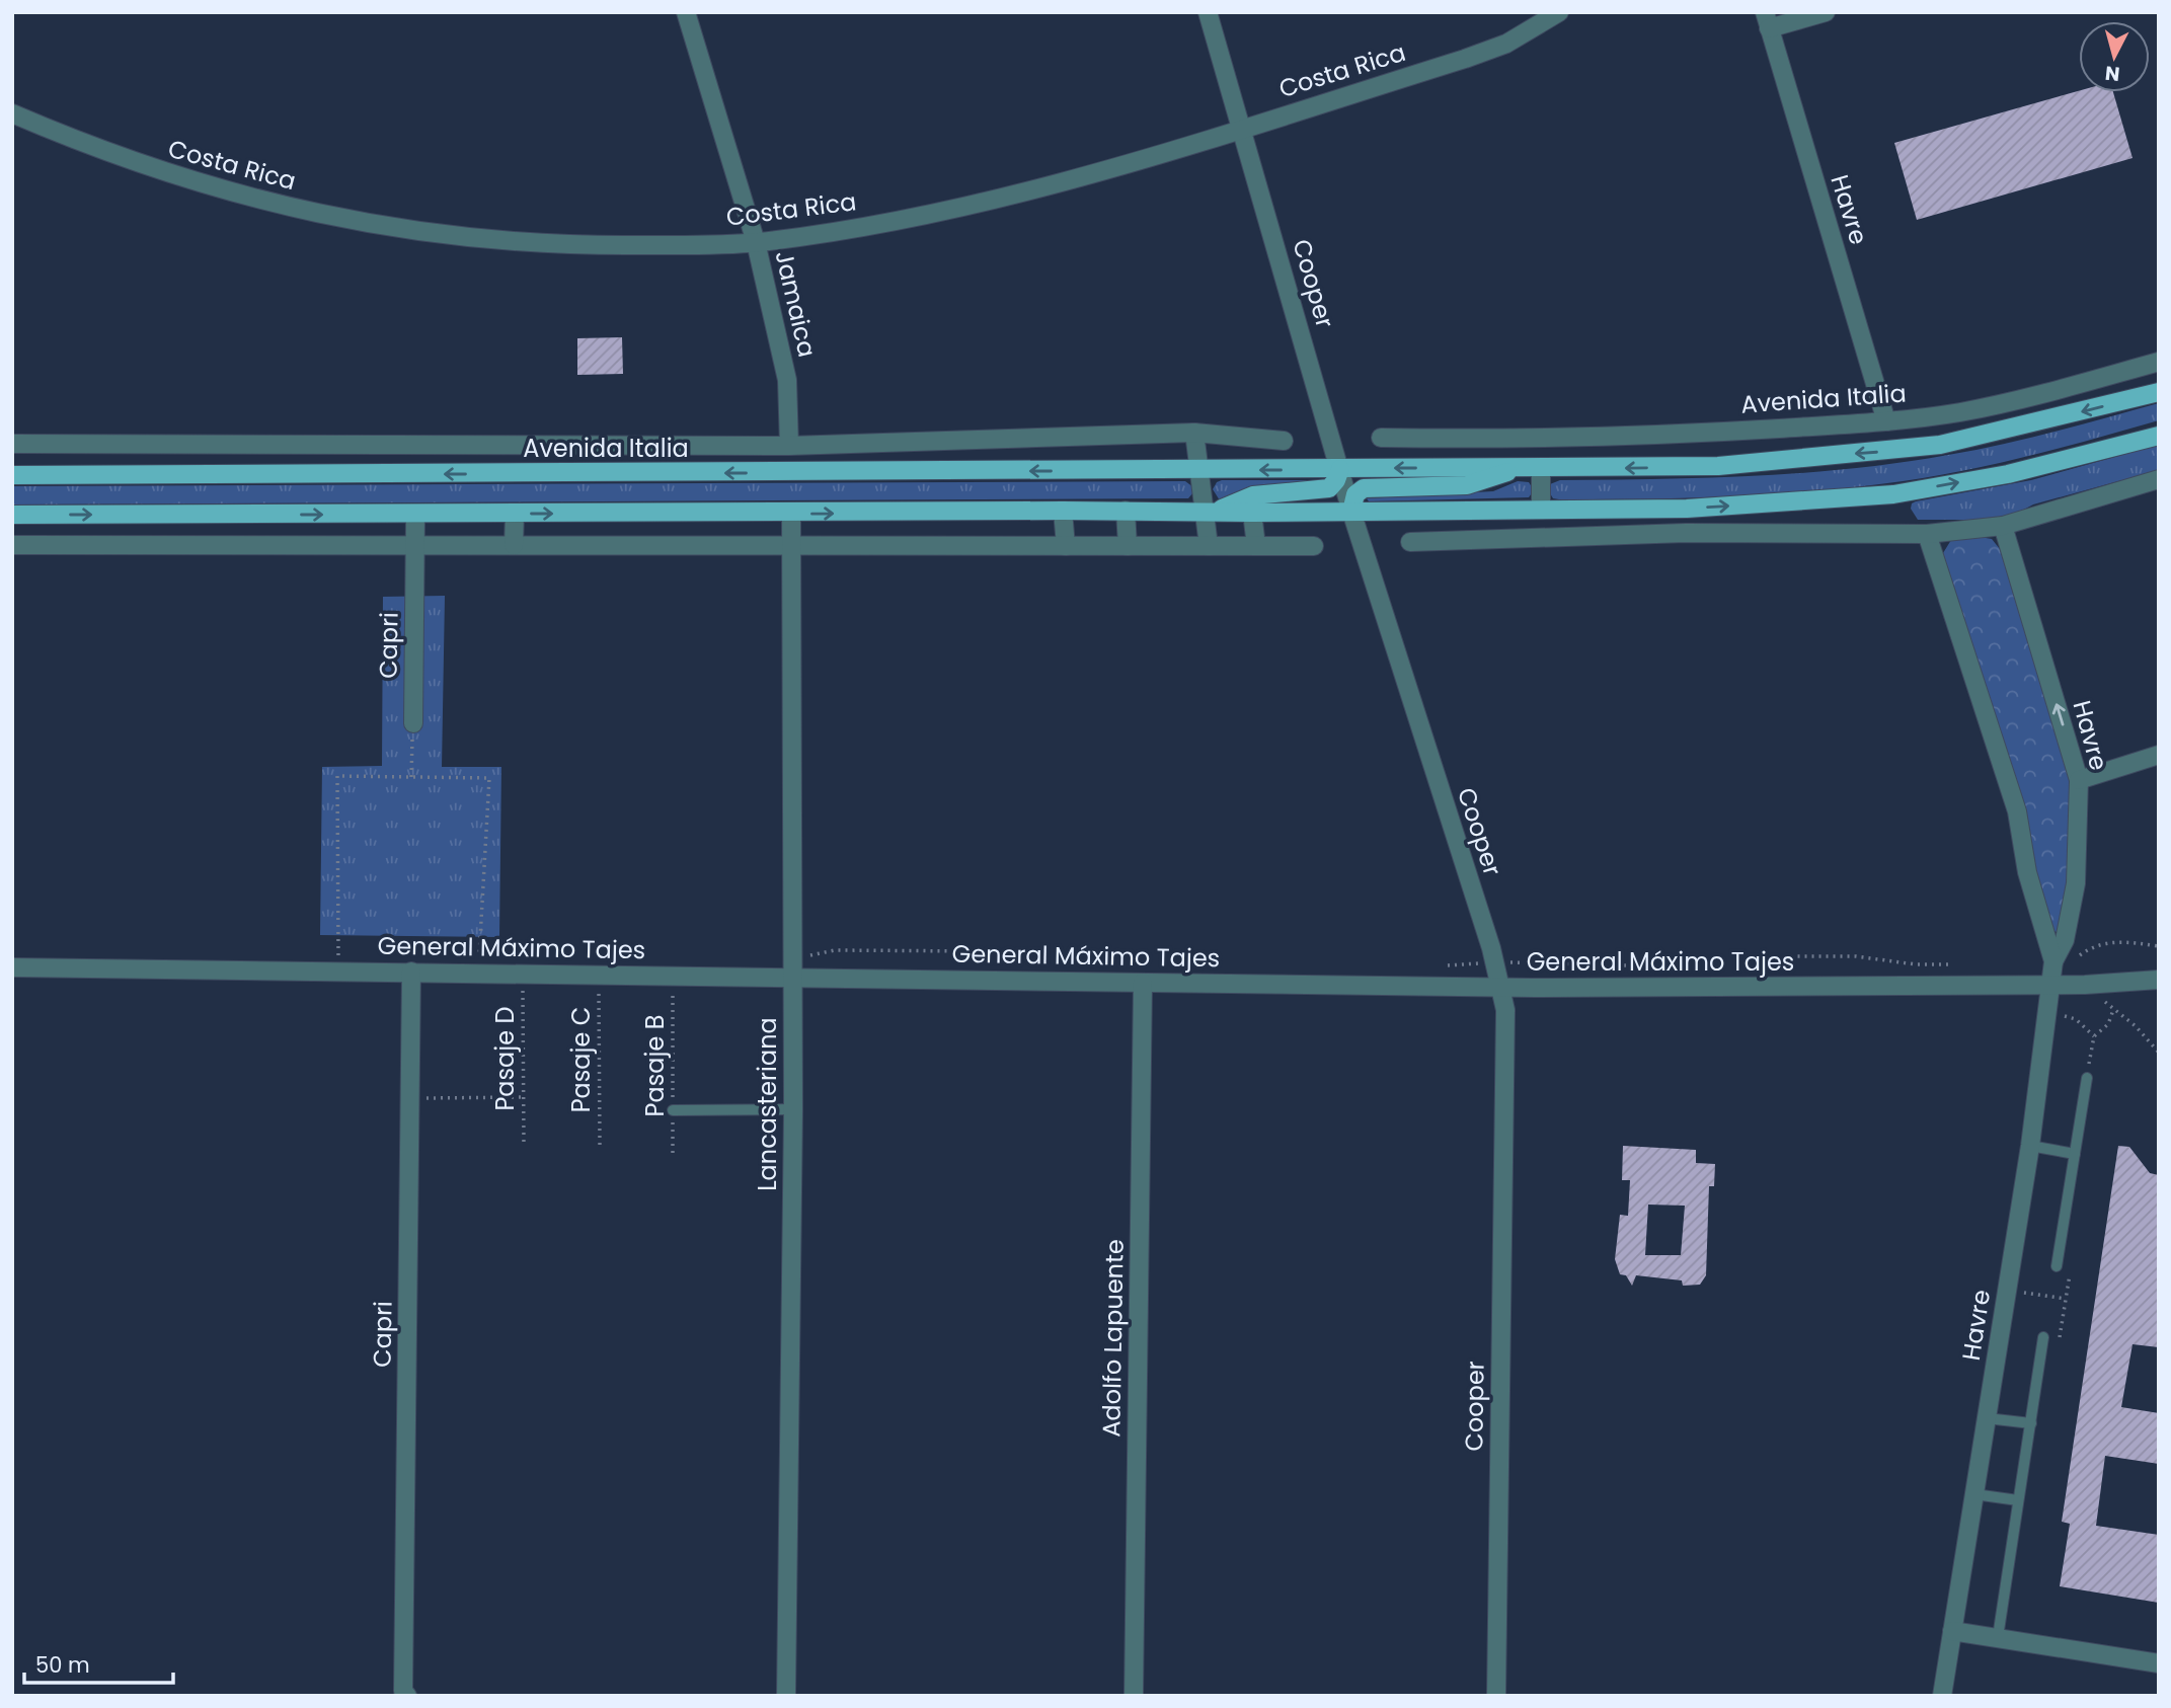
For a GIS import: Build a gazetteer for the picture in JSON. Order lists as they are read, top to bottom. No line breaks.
{"streets":{"main road":["Avenida Italia"],"street":["Costa Rica","Havre","Cooper","Jamaica","Capri","General Máximo Tajes","Lancasteriana","Adolfo Lapuente"],"path":["Pasaje D","Pasaje C","Pasaje B"]},"crossings":[["Costa Rica","Cooper"],["Costa Rica","Jamaica"],["Havre","Avenida Italia"],["Havre","General Máximo Tajes"],["Cooper","Avenida Italia"],["Cooper","General Máximo Tajes"],["Jamaica","Avenida Italia"],["Capri","General Máximo Tajes"],["General Máximo Tajes","Pasaje D"],["General Máximo Tajes","Pasaje C"],["General Máximo Tajes","Pasaje B"],["General Máximo Tajes","Lancasteriana"],["General Máximo Tajes","Adolfo Lapuente"]],"scale_bar":"50 m","north":"bottom"}
